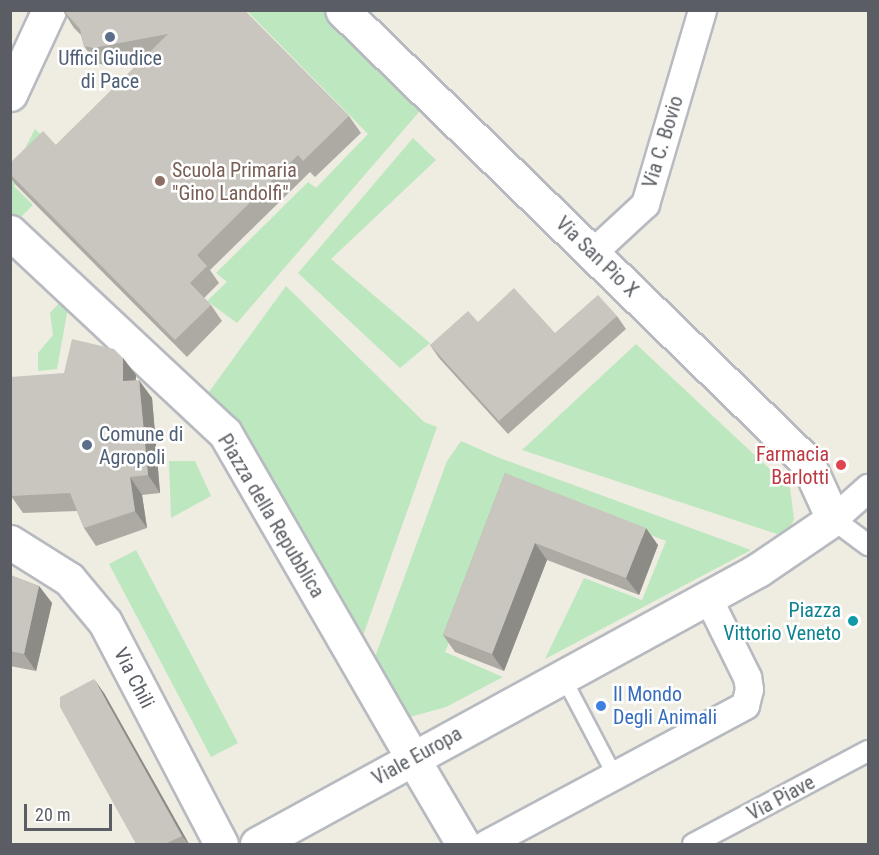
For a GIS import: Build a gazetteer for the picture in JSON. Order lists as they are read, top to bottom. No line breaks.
{"streets":{"main road":["Via San Pio X","Piazza della Repubblica","Via Chili","Viale Europa"],"street":["Via C. Bovio","Via Piave"]},"crossings":[["Via C. Bovio","Via San Pio X"],["Via San Pio X","Viale Europa"],["Piazza della Repubblica","Viale Europa"]],"places":["Uffici Giudice di Pace","Scuola Primaria \"Gino Landolfi\"","Comune di Agropoli","Farmacia Barlotti","Piazza Vittorio Veneto","Il Mondo Degli Animali"],"scale_bar":"20 m"}
